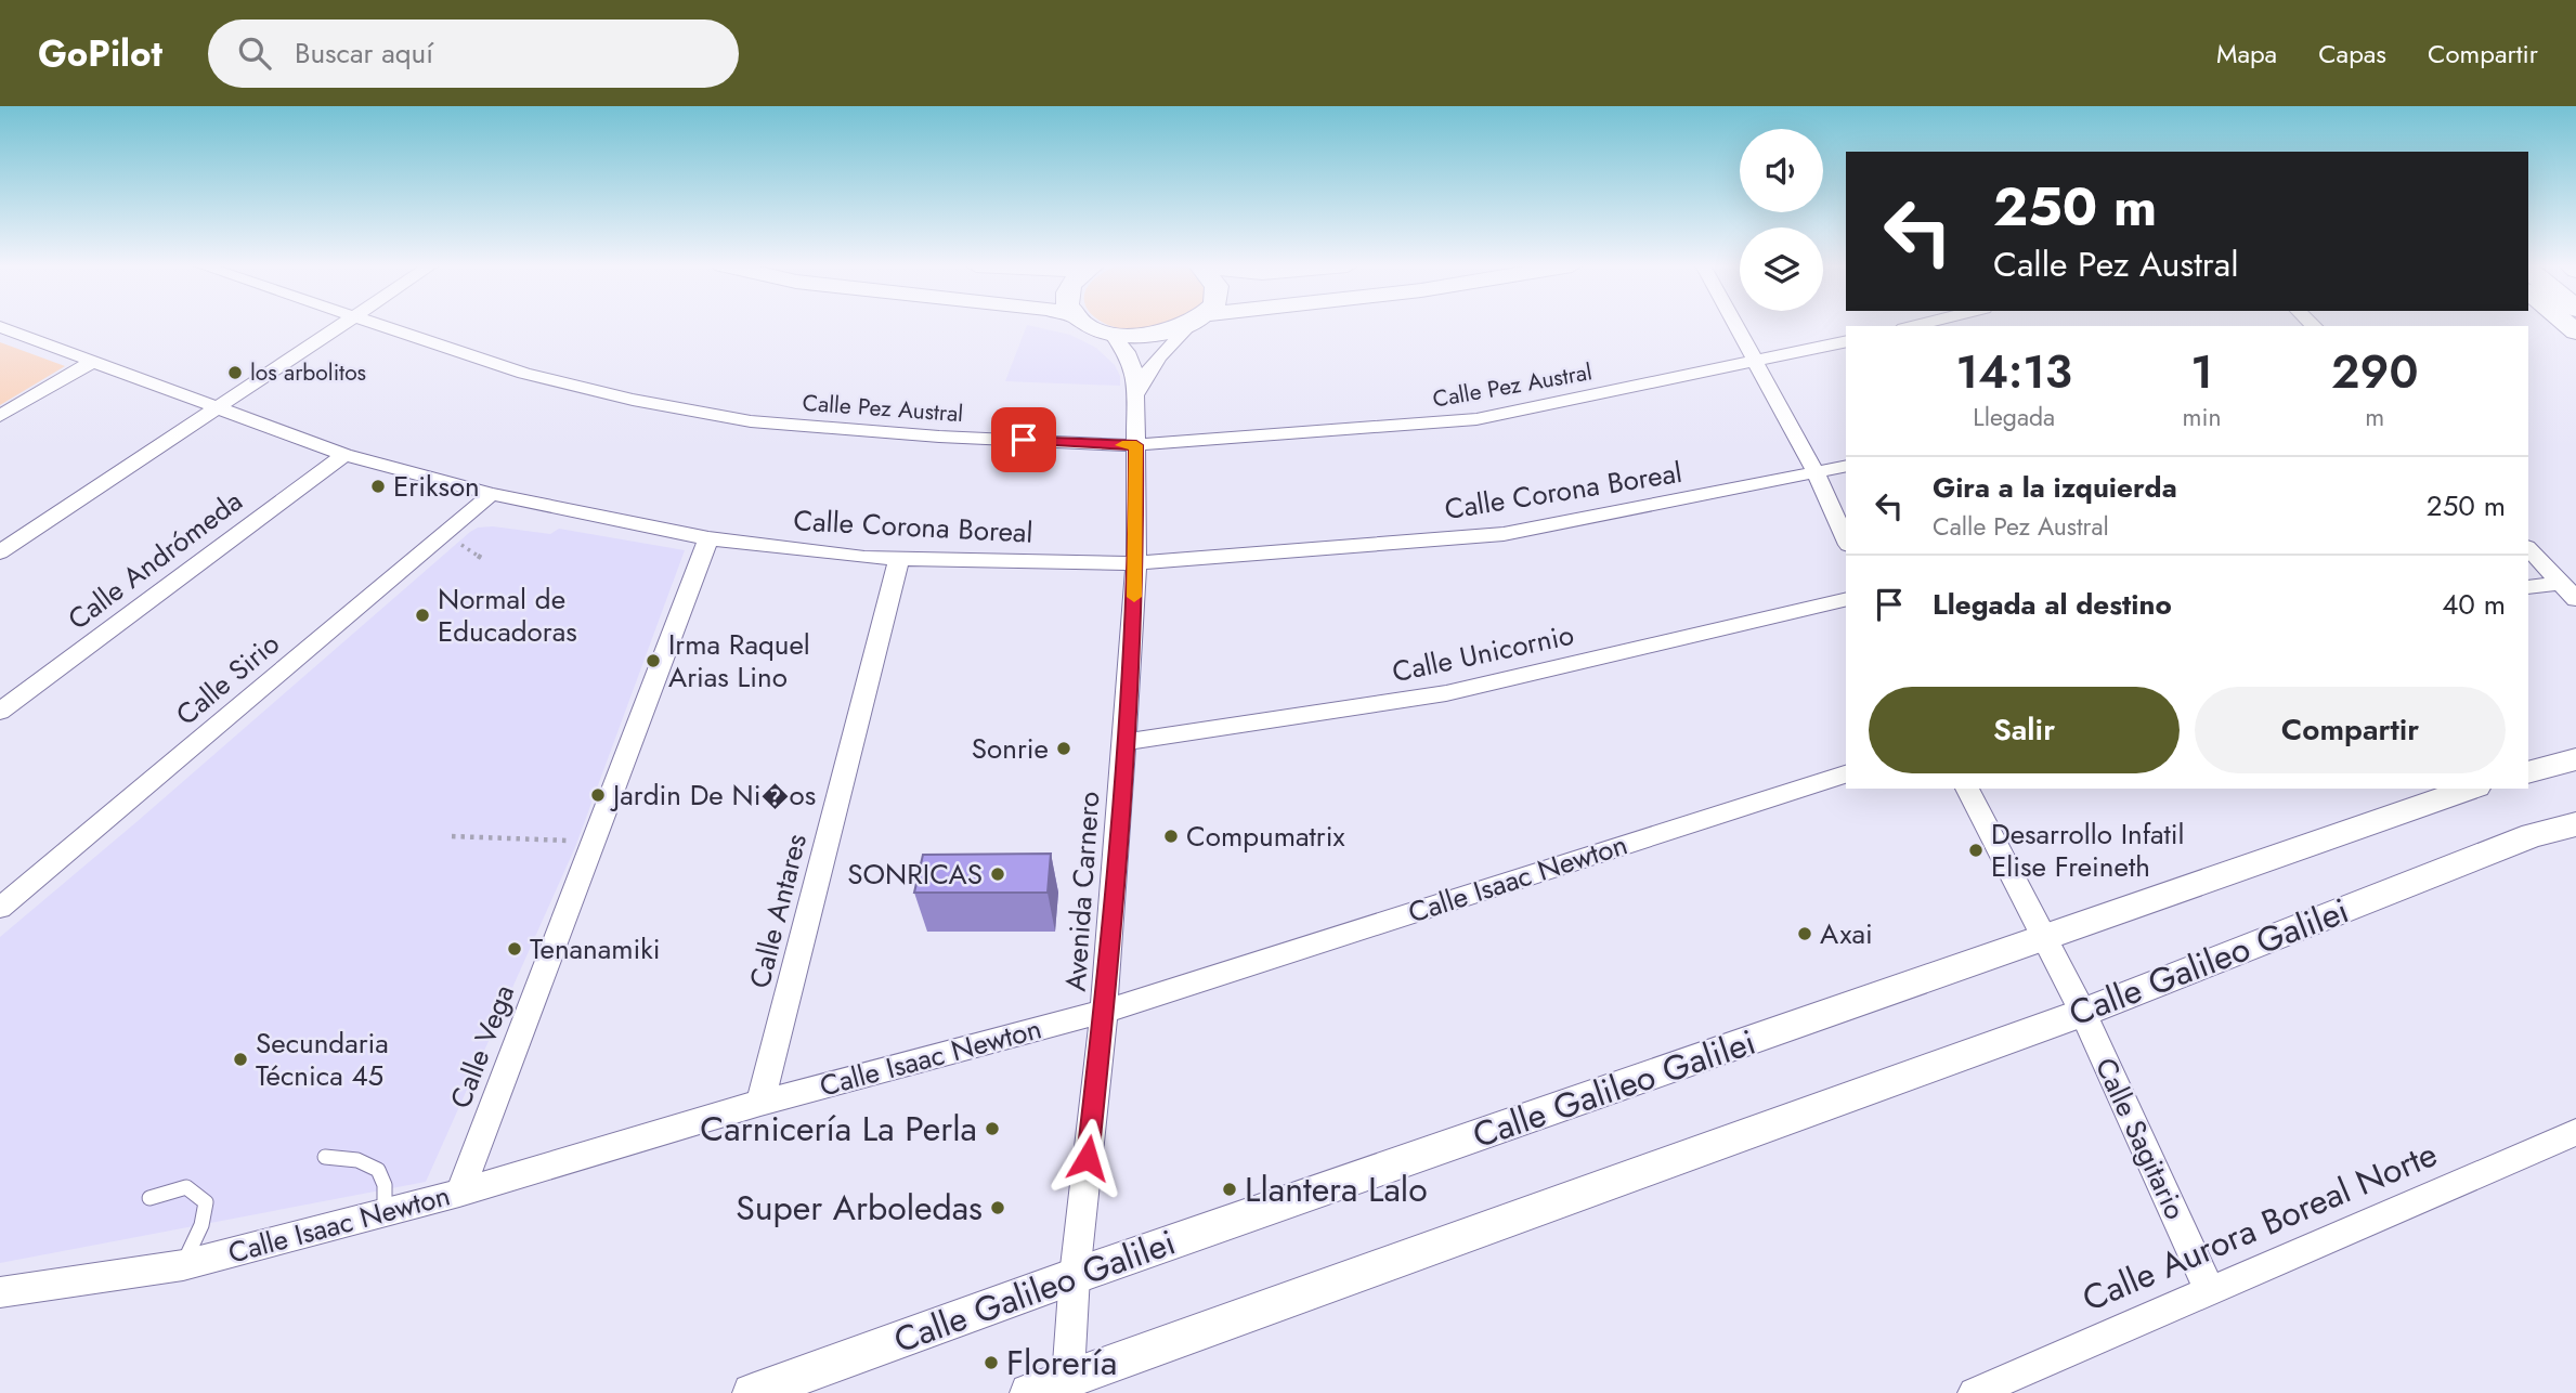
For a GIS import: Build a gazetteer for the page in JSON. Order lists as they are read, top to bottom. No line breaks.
{"streets":{"street":["Calle Pez Austral","Calle Corona Boreal","Calle Andrómeda","Calle Unicornio","Calle Sirio","Calle Isaac Newton","Avenida Carnero","Calle Antares","Calle Galileo Galilei","Calle Vega","Calle Sagitario","Calle Aurora Boreal Norte"]},"crossings":[["Calle Pez Austral","Avenida Carnero"],["Calle Corona Boreal","Calle Andrómeda"],["Calle Corona Boreal","Calle Sirio"],["Calle Corona Boreal","Avenida Carnero"],["Calle Corona Boreal","Calle Antares"],["Calle Corona Boreal","Calle Vega"],["Calle Unicornio","Avenida Carnero"],["Calle Isaac Newton","Avenida Carnero"],["Calle Isaac Newton","Calle Antares"],["Calle Isaac Newton","Calle Vega"],["Avenida Carnero","Calle Galileo Galilei"],["Calle Galileo Galilei","Calle Sagitario"],["Calle Sagitario","Calle Aurora Boreal Norte"]],"places":["los arbolitos","Erikson","Normal de Educadoras","Irma Raquel Arias Lino","Sonrie","Jardin De Ni�os","Compumatrix","Desarrollo Infatil Elise Freineth","SONRICAS","Axai","Tenanamiki","Secundaria Técnica 45","Carnicería La Perla","Llantera Lalo","Super Arboledas","Florería"],"page":{"header":"GoPilot","search":"Buscar aquí","nav":["Mapa","Capas","Compartir"],"turn":["250 m","Calle Pez Austral"],"eta":["14:13","Llegada","1","min","290","m"],"list":[{"name":"Gira a la izquierda","note":"Calle Pez Austral","value":"250 m"},{"name":"Llegada al destino","value":"40 m"}],"buttons":["Salir","Compartir"]}}
